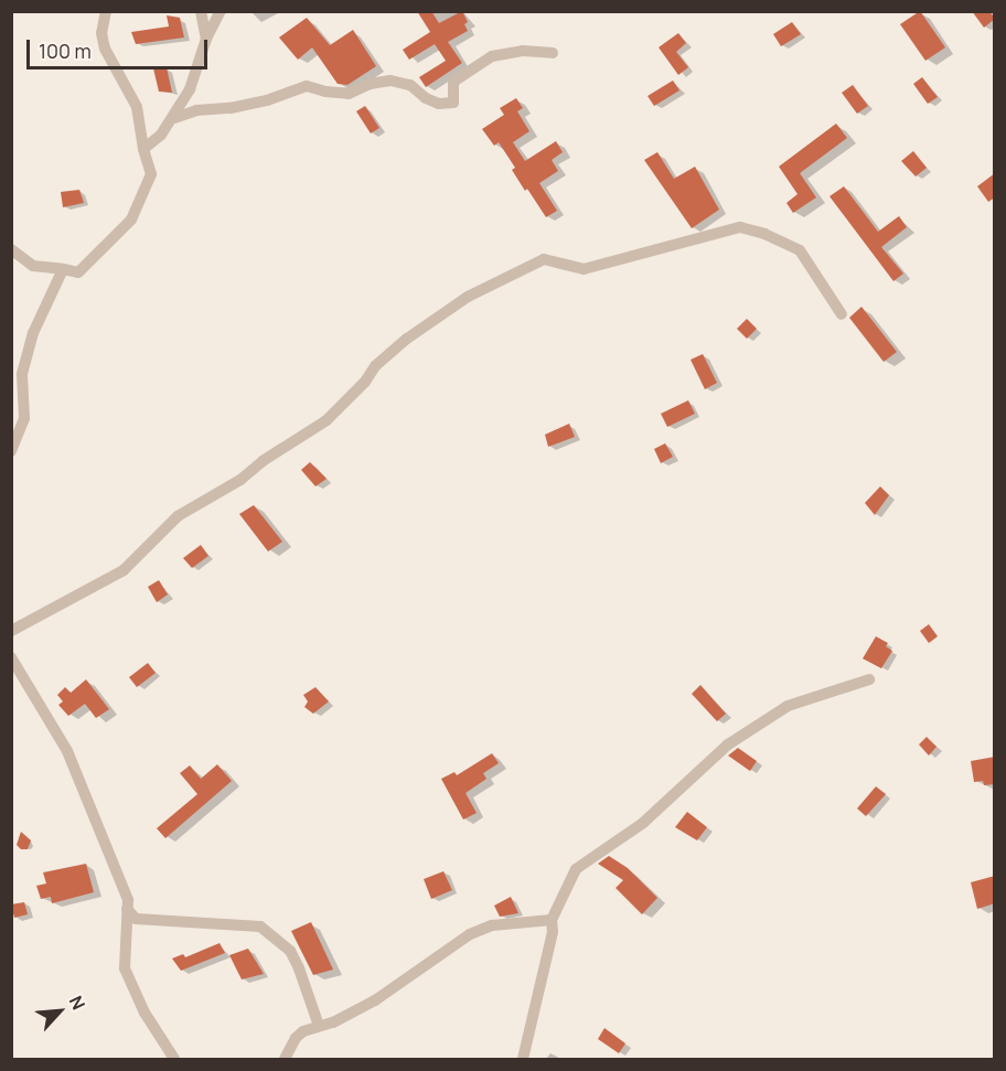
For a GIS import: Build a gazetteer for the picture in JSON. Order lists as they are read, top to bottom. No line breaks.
{"scale_bar":"100 m","north":"top right"}
